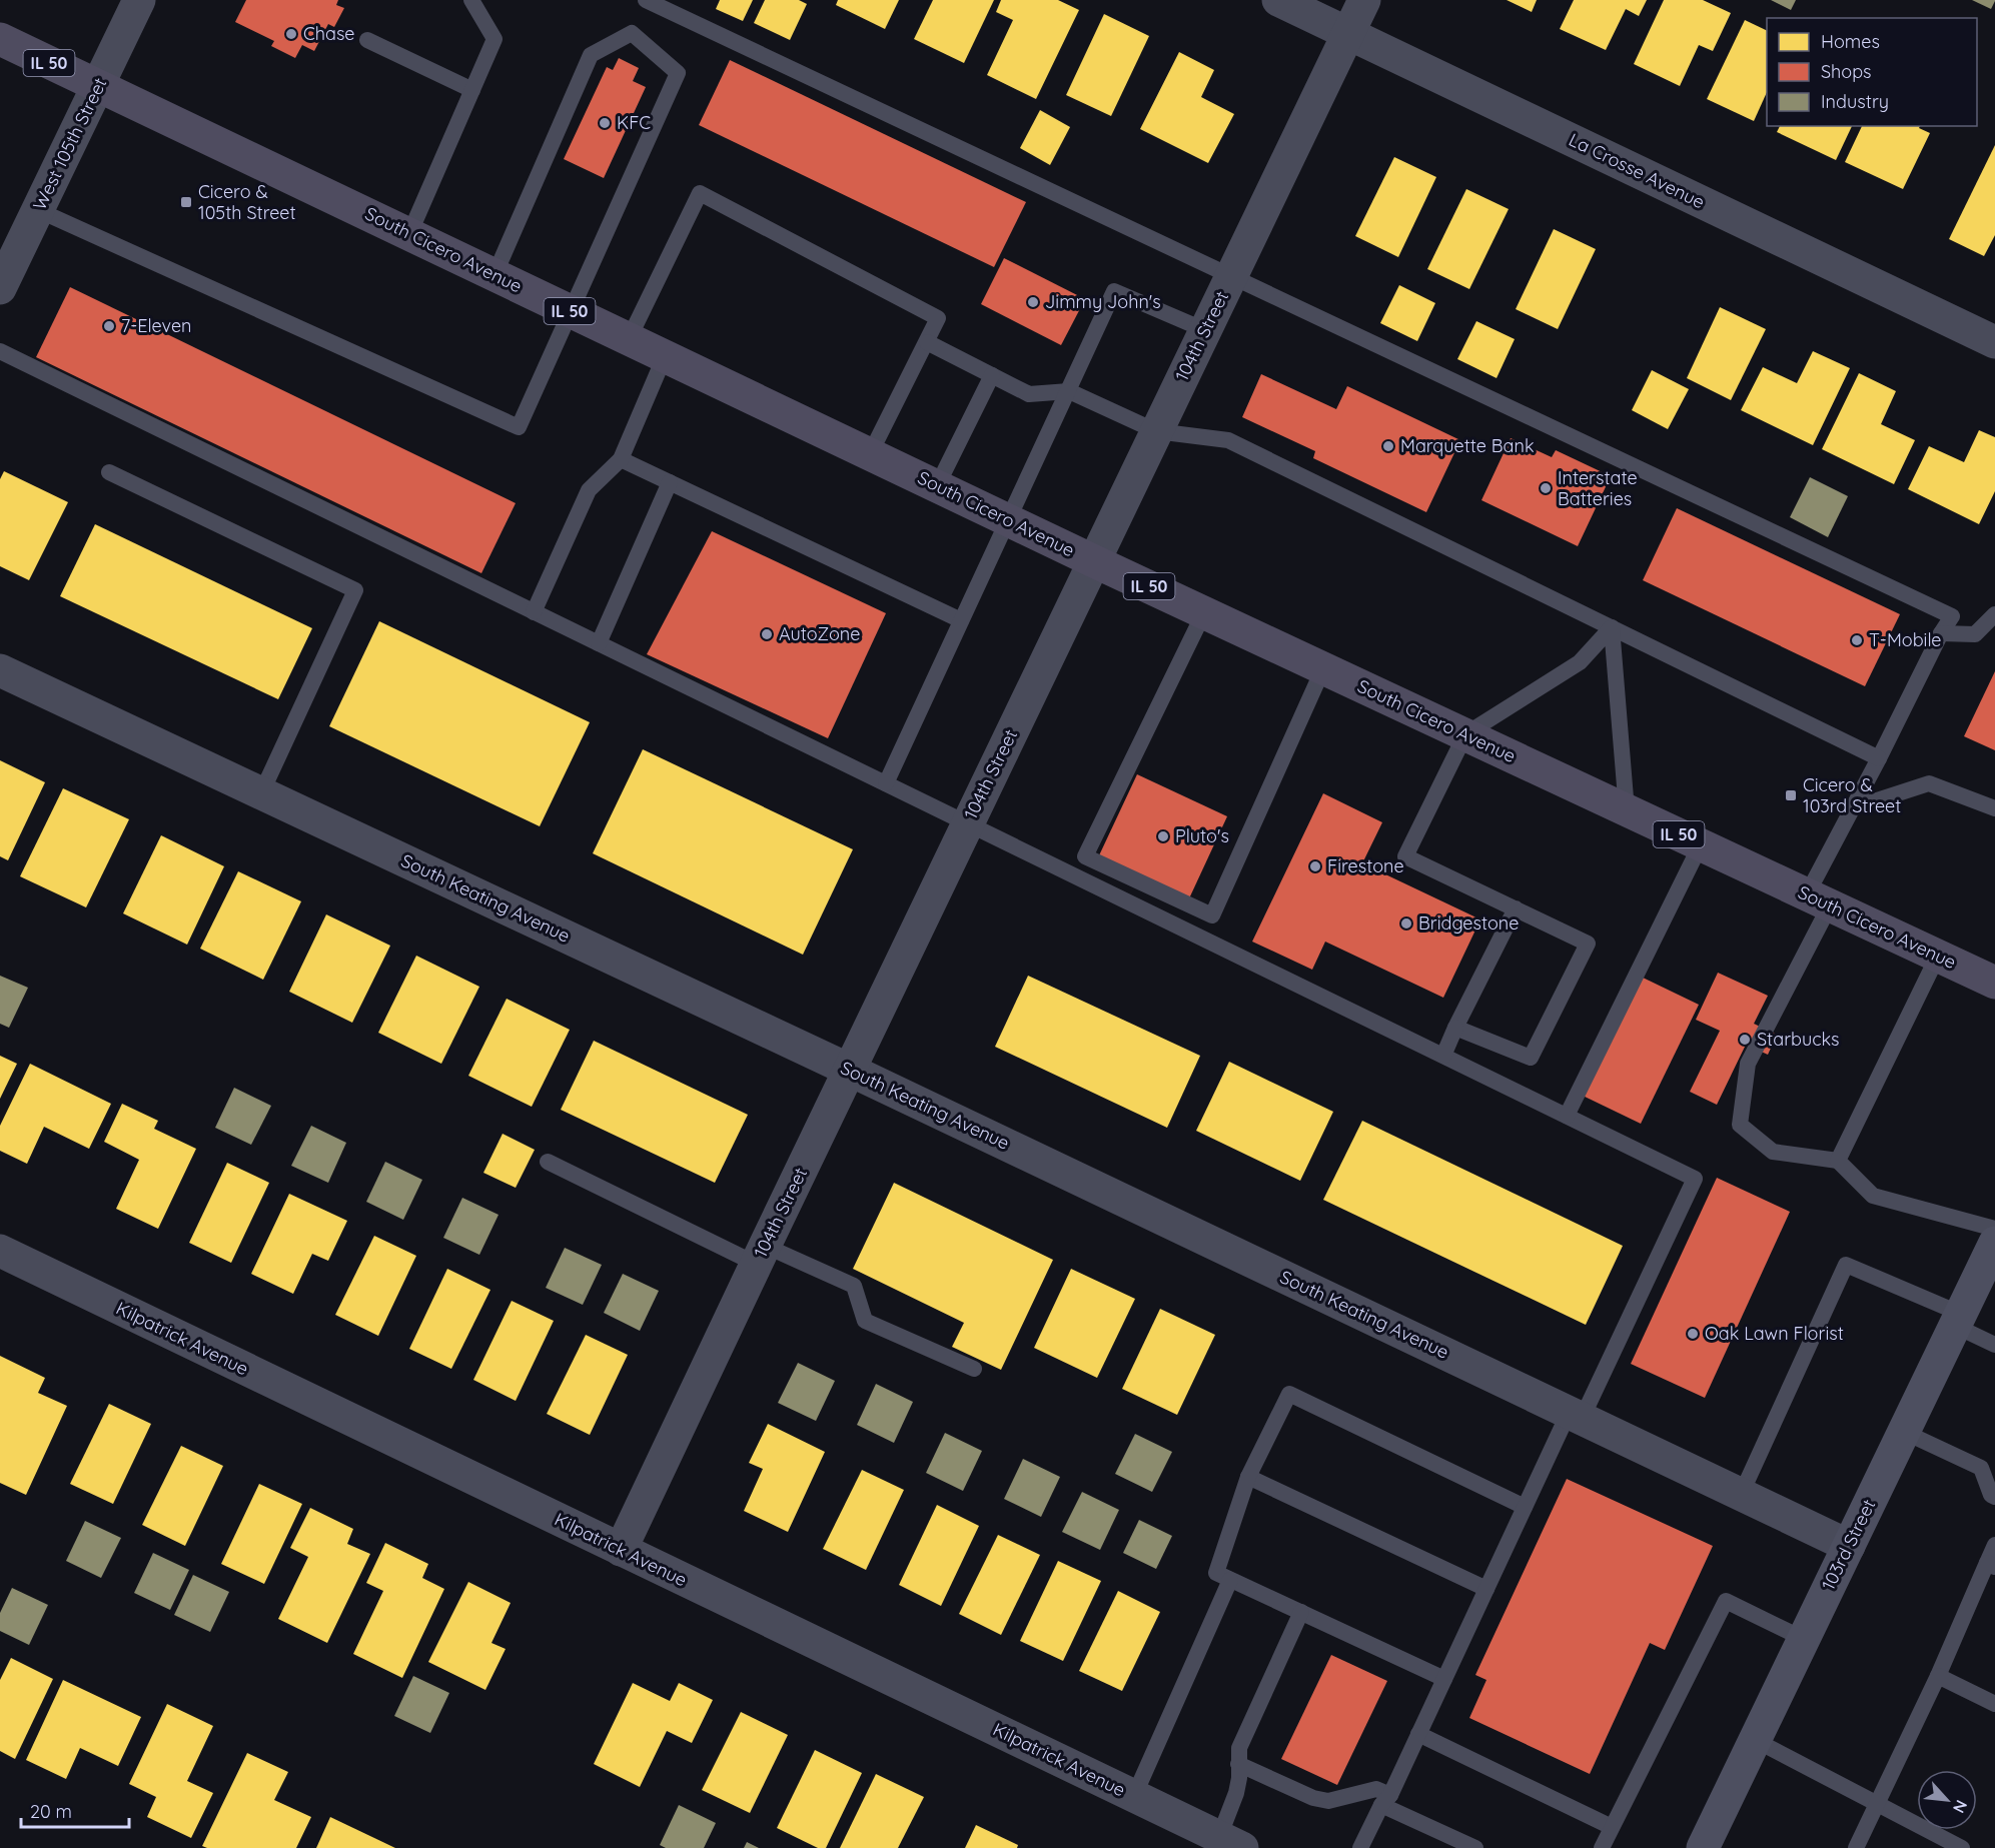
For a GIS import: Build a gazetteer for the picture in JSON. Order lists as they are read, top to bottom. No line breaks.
{"streets":{"main road":["IL 50","South Cicero Avenue","103rd Street"],"street":["West 105th Street","La Crosse Avenue","104th Street","South Keating Avenue","Kilpatrick Avenue"]},"crossings":[["West 105th Street","South Cicero Avenue"],["La Crosse Avenue","104th Street"],["South Cicero Avenue","104th Street"],["104th Street","South Keating Avenue"],["104th Street","Kilpatrick Avenue"],["South Keating Avenue","103rd Street"]],"places":{"other":["Chase","KFC","Jimmy John's","7-Eleven","Marquette Bank","Interstate Batteries","AutoZone","T-Mobile","Pluto's","Firestone","Bridgestone","Starbucks","Oak Lawn Florist"],"transit":["Cicero & 105th Street","Cicero & 103rd Street"]},"legend":["Homes","Shops","Industry"],"scale_bar":"20 m","north":"bottom right"}
